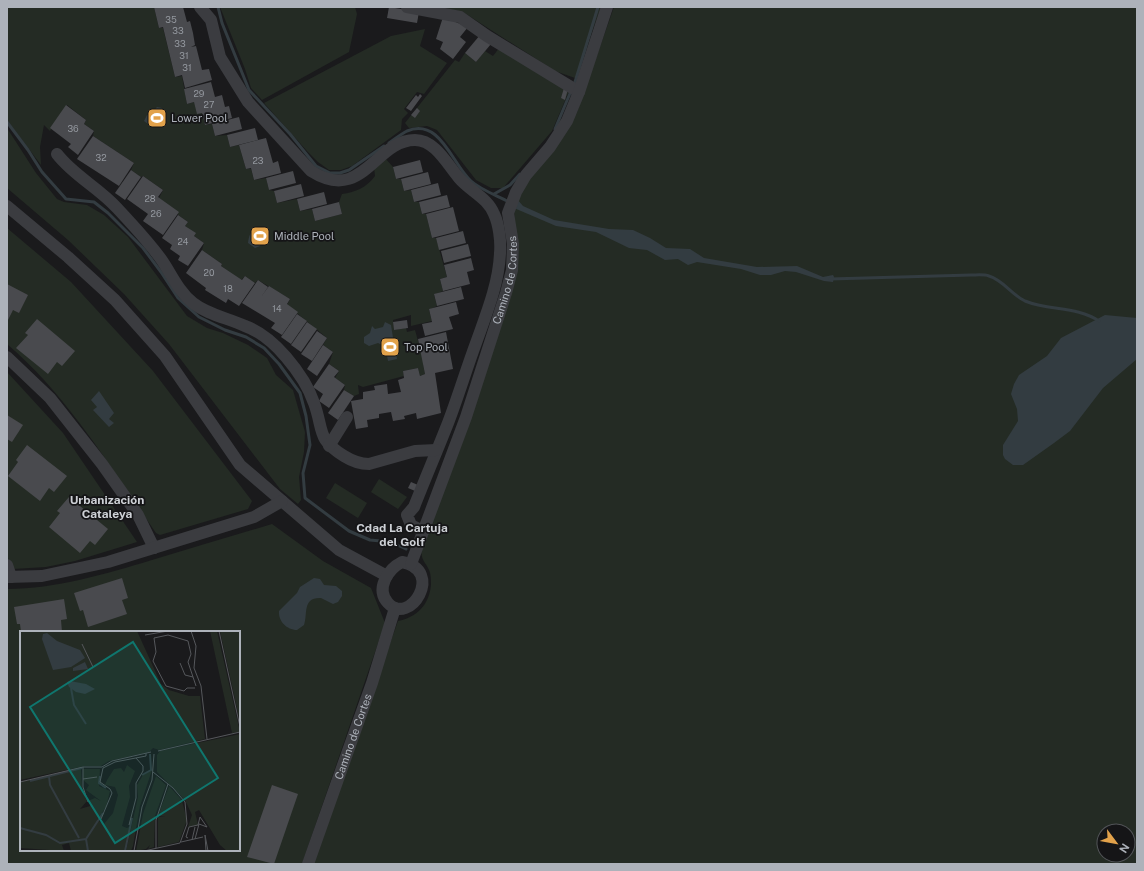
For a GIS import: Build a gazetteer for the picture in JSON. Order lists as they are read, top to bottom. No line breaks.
{"streets":{"street":["Camino de Cortes"]},"districts":["Urbanización Cataleya","Cdad La Cartuja del Golf"],"places":{"sports":["Lower Pool","Middle Pool","Top Pool"]},"house_numbers":["35","33","33","31","31","29","27","36","32","23","28","26","24","20","18","14"],"north":"bottom right"}
